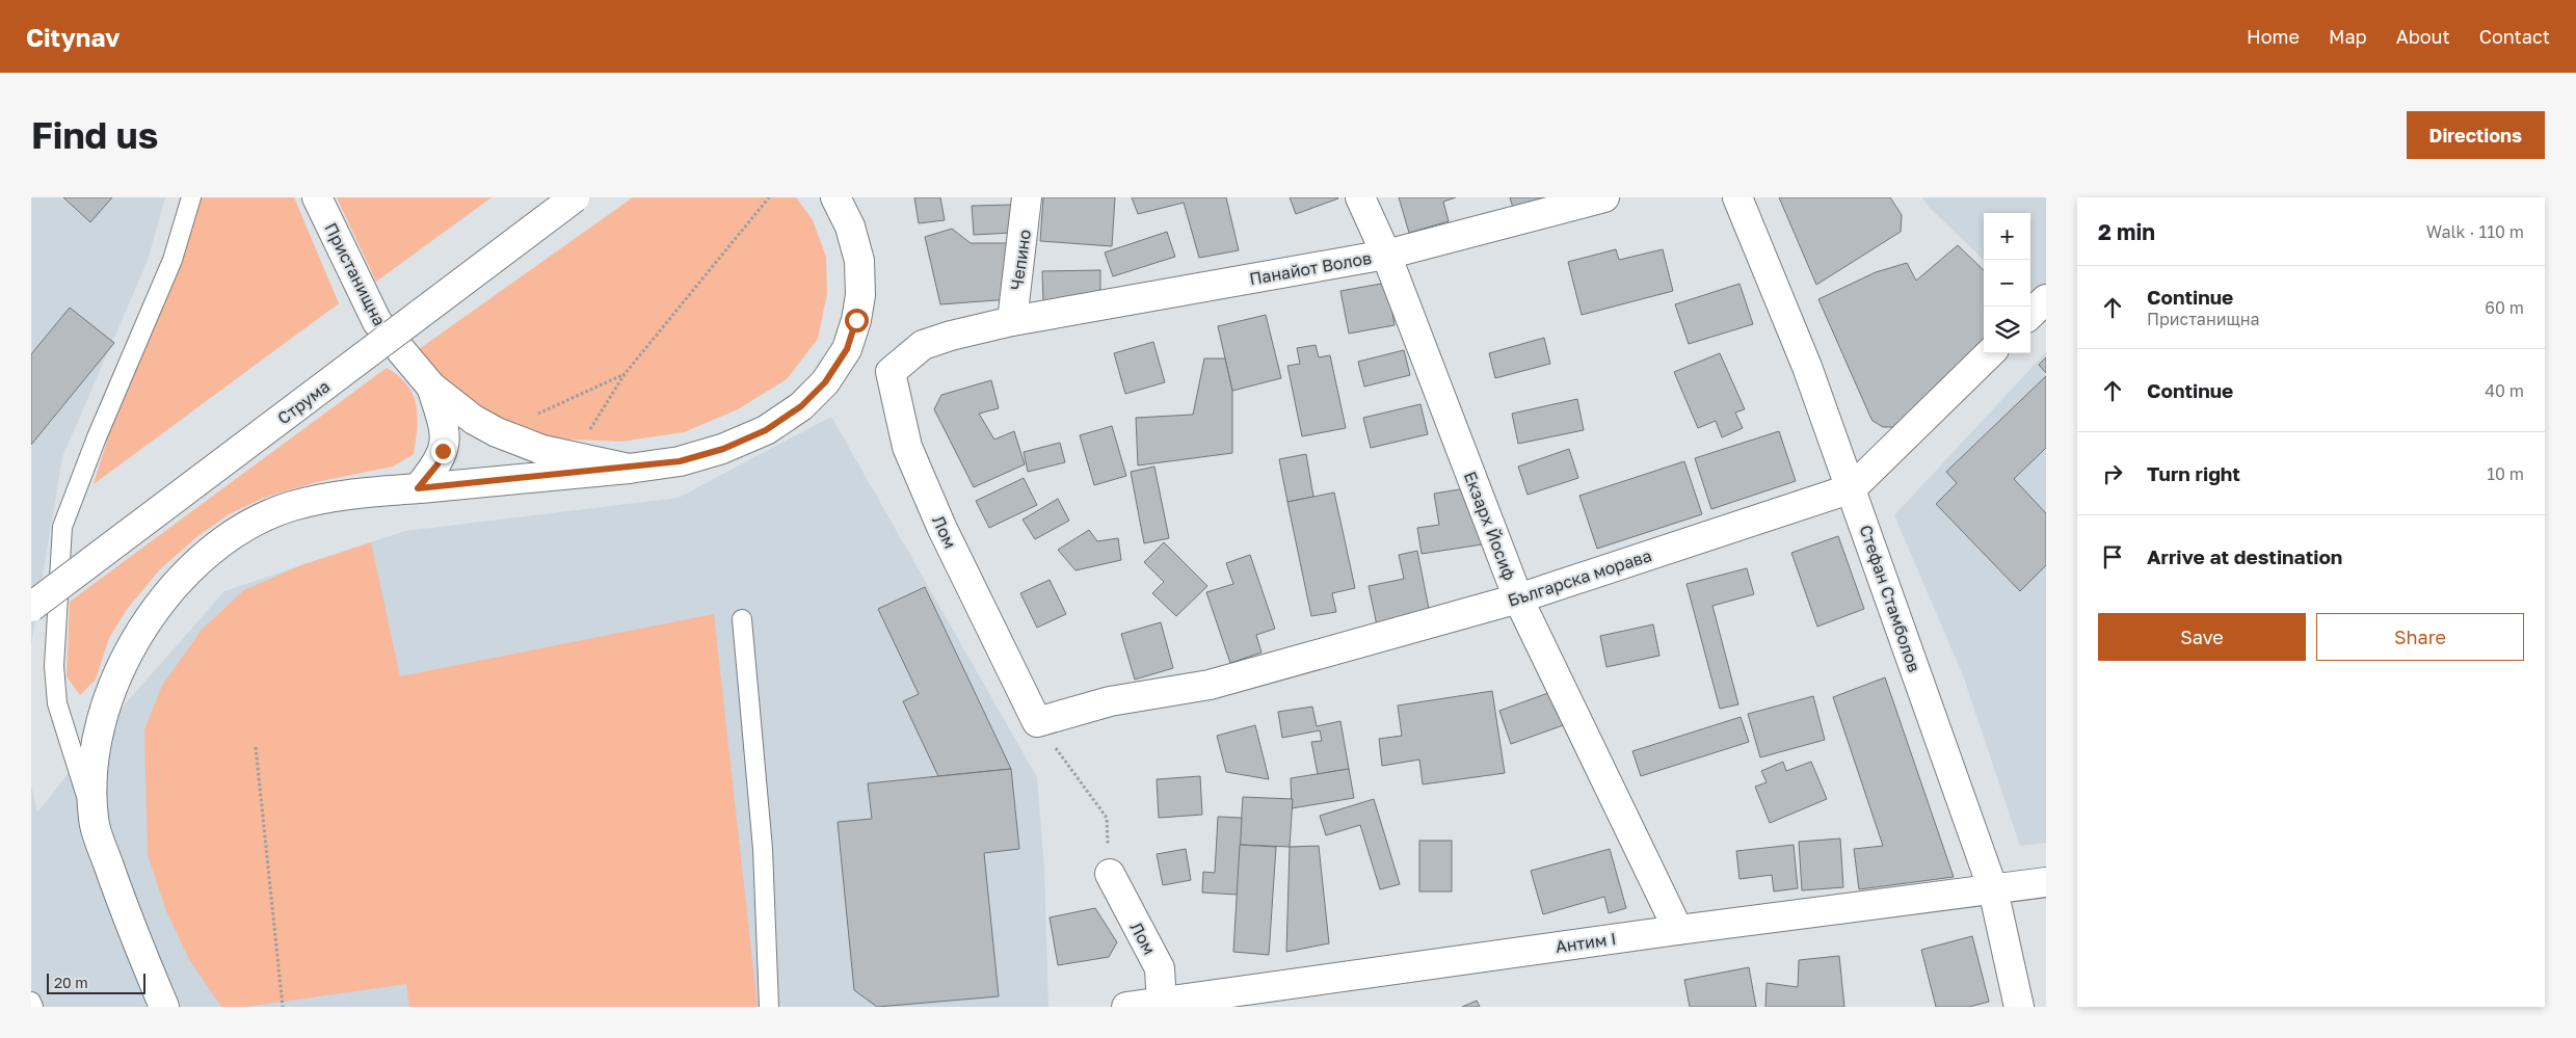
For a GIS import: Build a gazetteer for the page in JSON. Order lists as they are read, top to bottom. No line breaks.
{"streets":{"street":["Чепино","Панайот Волов","Пристанищна","Струма","Екзарх Йосиф","Лом","Българска морава","Стефан Стамболов","Антим I"]},"crossings":[["Чепино","Панайот Волов"],["Панайот Волов","Екзарх Йосиф"],["Панайот Волов","Лом"],["Екзарх Йосиф","Българска морава"],["Екзарх Йосиф","Антим I"],["Лом","Българска морава"],["Лом","Антим I"],["Българска морава","Стефан Стамболов"],["Стефан Стамболов","Антим I"]],"scale_bar":"20 m","page":{"header":"Citynav","nav":["Home","Map","About","Contact"],"buttons":["Directions",["Save","Share"]],"title":"Find us","heading":["2 min","Walk · 110 m"],"map_buttons":["+","−"],"list":[["Continue","Пристанищна","60 m"],["Continue","40 m"],["Turn right","10 m"],"Arrive at destination"],"scale":"20 m"}}
